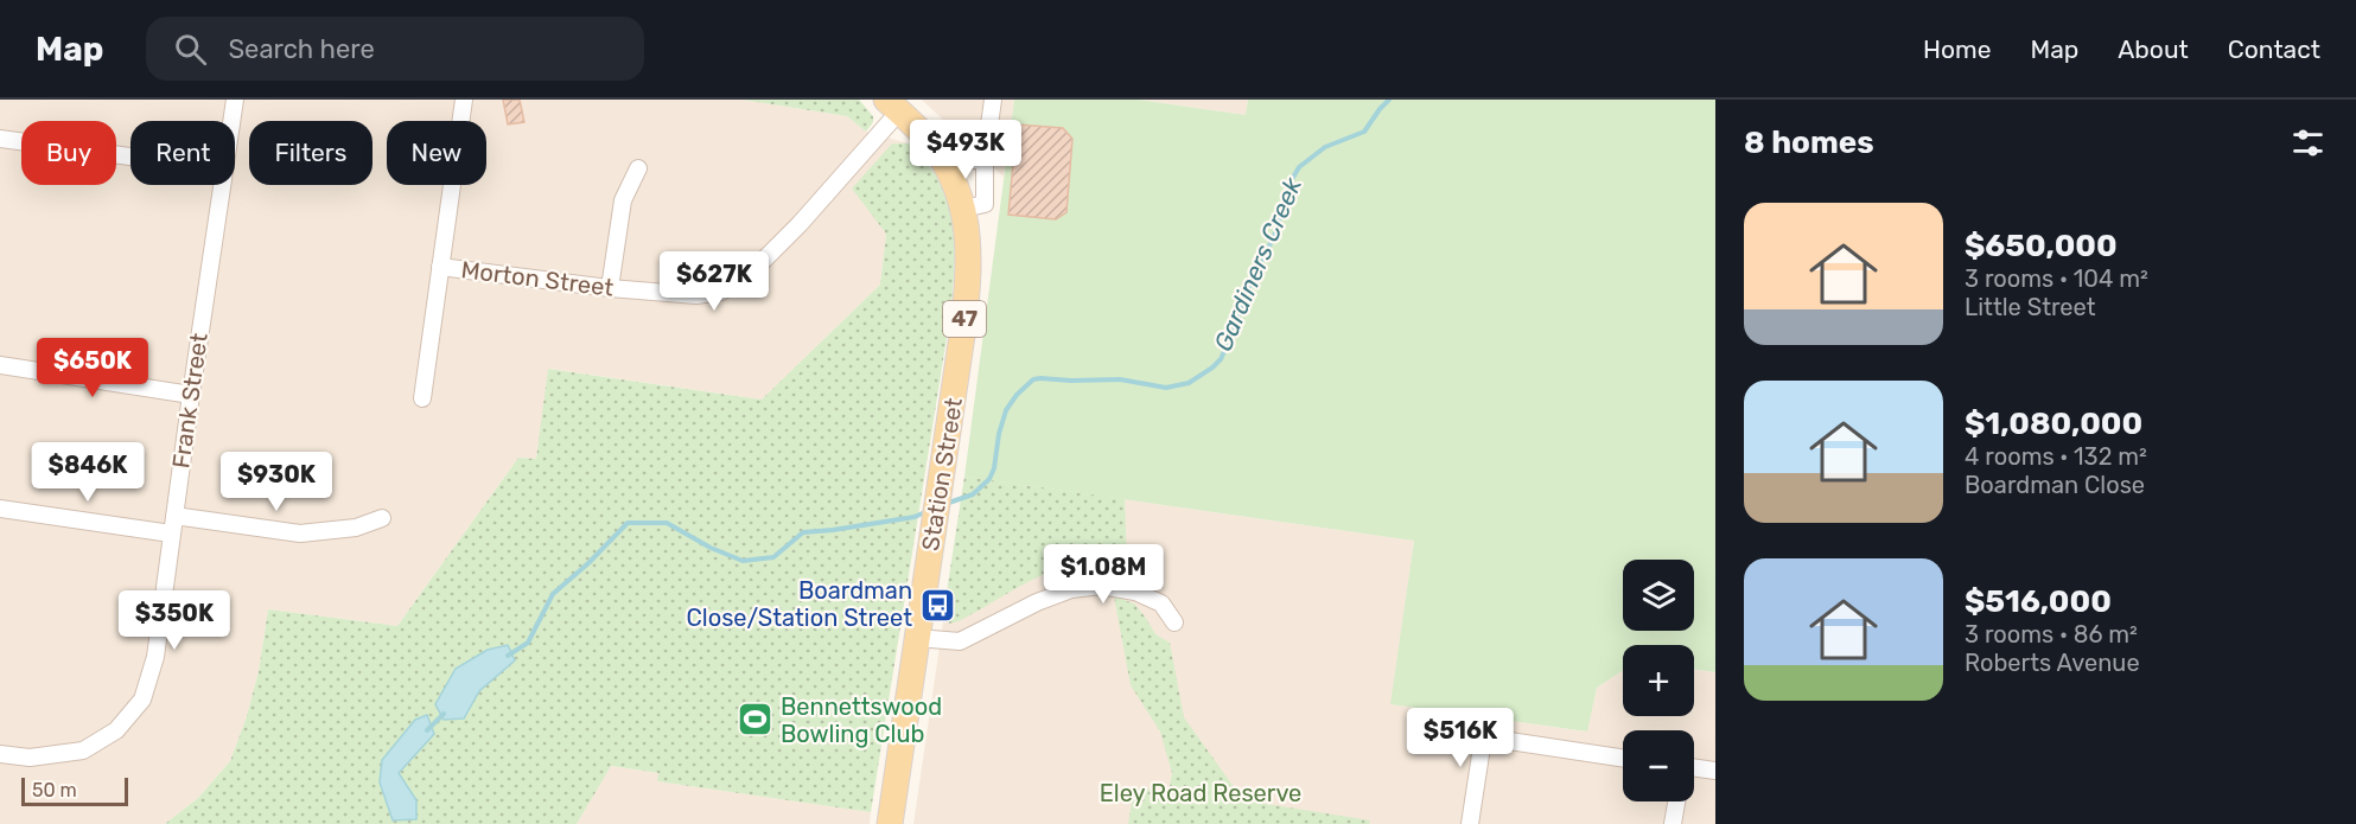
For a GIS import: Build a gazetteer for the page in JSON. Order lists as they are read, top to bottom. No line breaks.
{"streets":{"main road":["47","Station Street"],"street":["Morton Street","Frank Street"]},"crossings":[["Morton Street","Station Street"]],"water":["Gardiners Creek"],"parks":["Eley Road Reserve"],"places":{"bus stop":["Boardman Close/Station Street"],"sports":["Bennettswood Bowling Club"]},"scale_bar":"50 m","page":{"header":"Map","search":"Search here","nav":["Home","Map","About","Contact"],"heading":"8 homes","price":["$493K","$627K","$650K","$846K","$930K","$1.08M","$350K","$516K"],"chip":["Buy","Rent","Filters","New"],"list":[{"name":"$650,000","note":"3 rooms · 104 m² · Little Street"},{"name":"$1,080,000","note":"4 rooms · 132 m² · Boardman Close"},{"name":"$516,000","note":"3 rooms · 86 m² · Roberts Avenue"}],"map_buttons":["+","−"],"scale":"50 m"}}
